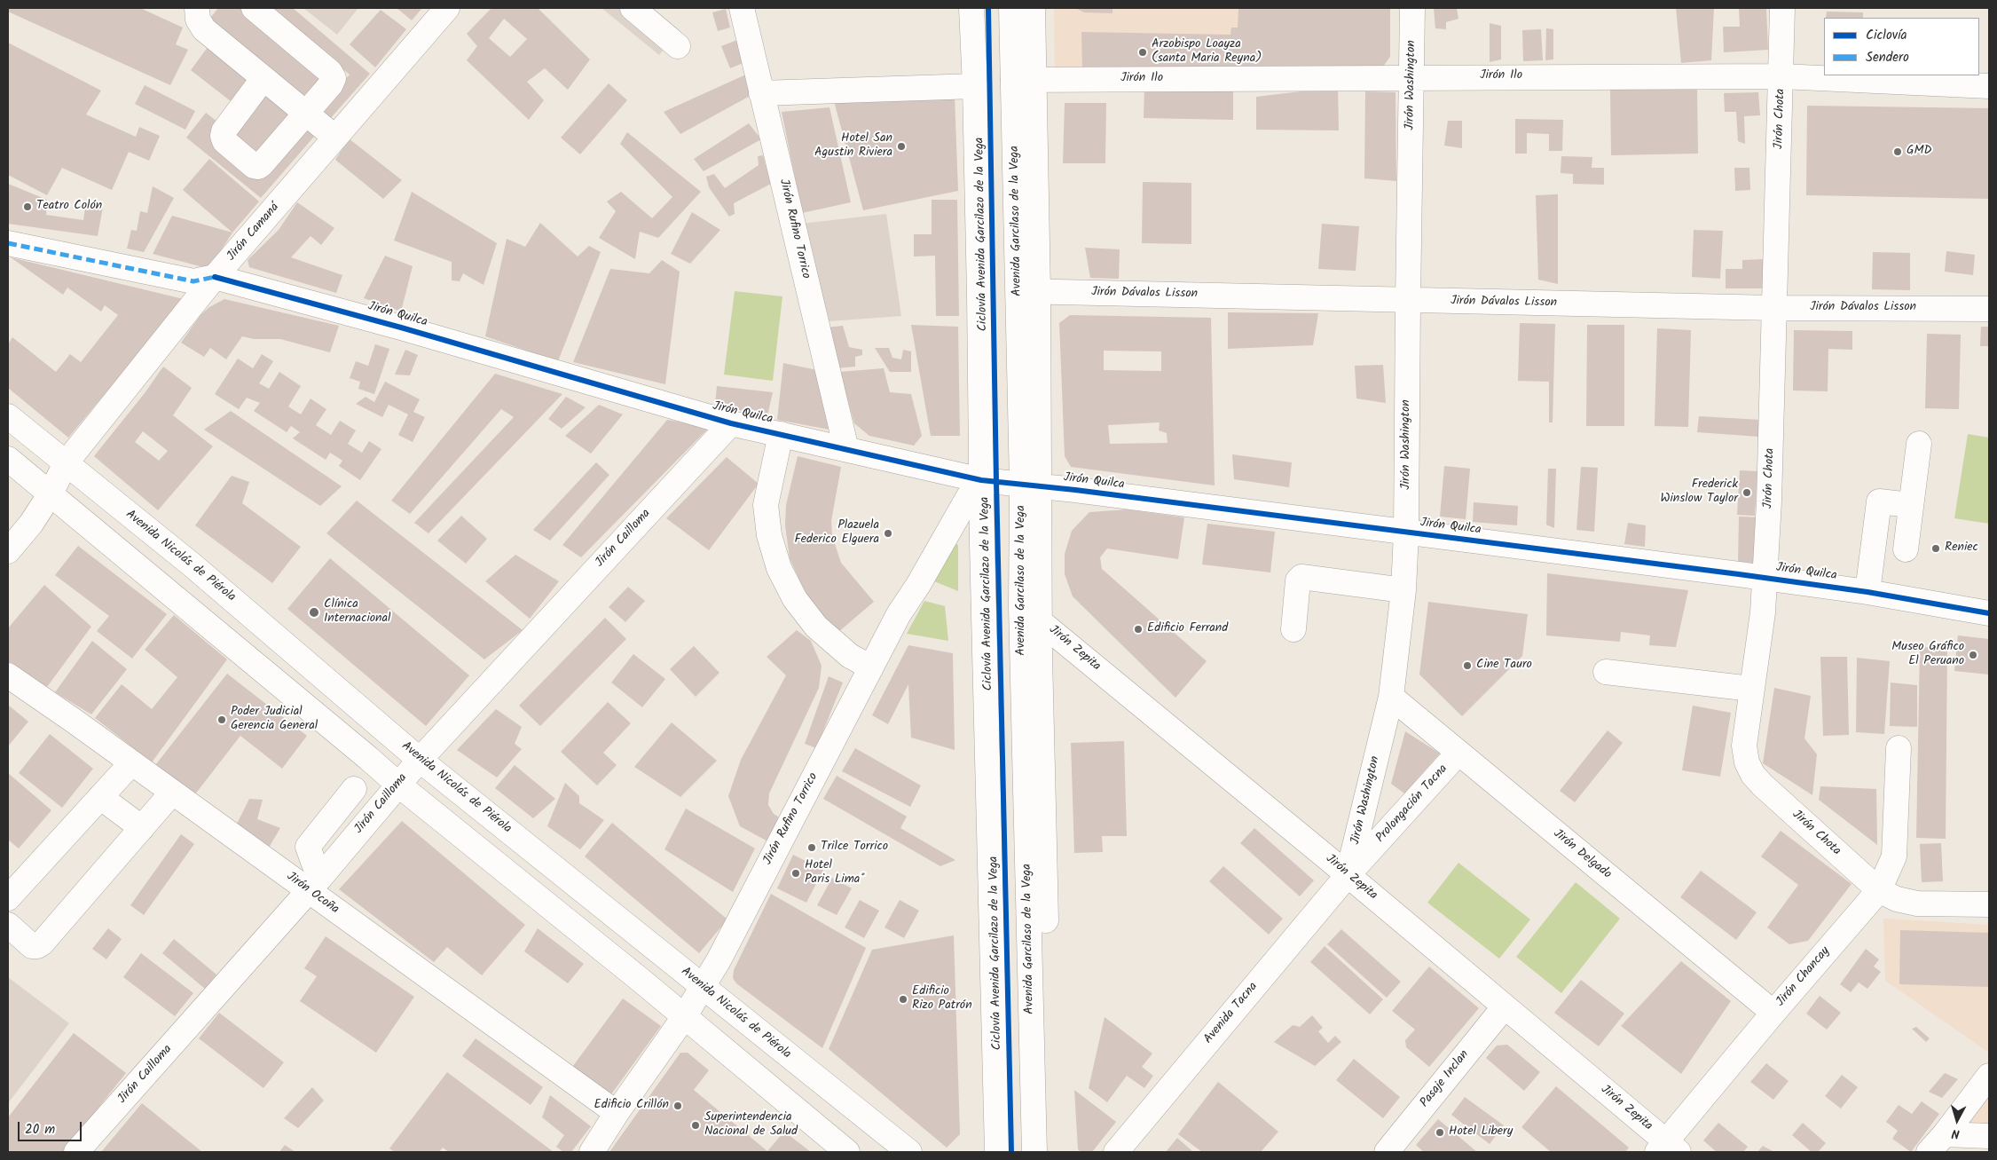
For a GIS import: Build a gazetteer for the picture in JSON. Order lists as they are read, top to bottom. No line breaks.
{"streets":{"street":["Jirón Ilo","Jirón Washington","Jirón Chota","Avenida Garcilaso de la Vega","Jirón Rufino Torrico","Jirón Camaná","Jirón Dávalos Lisson","Jirón Quilca","Jirón Cailloma","Avenida Nicolás de Piérola","Jirón Zepita","Prolongación Tacna","Jirón Delgado","Jirón Ocoña","Jirón Chancay","Avenida Tacna","Pasaje Inclan"],"cycle path":["Ciclovía Avenida Garcilazo de la Vega"]},"crossings":[["Jirón Ilo","Jirón Washington"],["Jirón Ilo","Jirón Chota"],["Jirón Ilo","Avenida Garcilaso de la Vega"],["Jirón Washington","Jirón Dávalos Lisson"],["Jirón Washington","Jirón Quilca"],["Jirón Washington","Jirón Zepita"],["Jirón Washington","Prolongación Tacna"],["Jirón Washington","Jirón Delgado"],["Jirón Washington","Avenida Tacna"],["Jirón Chota","Jirón Dávalos Lisson"],["Jirón Chota","Jirón Quilca"],["Jirón Chota","Jirón Chancay"],["Avenida Garcilaso de la Vega","Jirón Dávalos Lisson"],["Avenida Garcilaso de la Vega","Jirón Quilca"],["Avenida Garcilaso de la Vega","Jirón Zepita"],["Jirón Rufino Torrico","Jirón Quilca"],["Jirón Rufino Torrico","Avenida Nicolás de Piérola"],["Jirón Rufino Torrico","Jirón Ocoña"],["Jirón Camaná","Jirón Quilca"],["Jirón Camaná","Avenida Nicolás de Piérola"],["Jirón Quilca","Jirón Cailloma"],["Jirón Cailloma","Avenida Nicolás de Piérola"],["Jirón Cailloma","Jirón Ocoña"],["Jirón Zepita","Prolongación Tacna"],["Jirón Zepita","Jirón Chancay"],["Jirón Zepita","Avenida Tacna"],["Jirón Zepita","Pasaje Inclan"],["Prolongación Tacna","Jirón Delgado"],["Prolongación Tacna","Avenida Tacna"],["Jirón Delgado","Jirón Chancay"]],"places":["Arzobispo Loayza (santa Maria Reyna)","Hotel San Agustin Riviera","GMD","Teatro Colón","Frederick Winslow Taylor","Plazuela Federico Elguera","Reniec","Clínica Internacional","Edificio Ferrand","Museo Gráfico El Peruano","Cine Tauro","Poder Judicial Gerencia General","Trilce Torrico","Hotel Paris Lima*","Edificio Rizo Patrón","Edificio Crillón","Superintendencia Nacional de Salud","Hotel Libery"],"legend":["Ciclovía","Sendero"],"scale_bar":"20 m","north":"bottom"}
